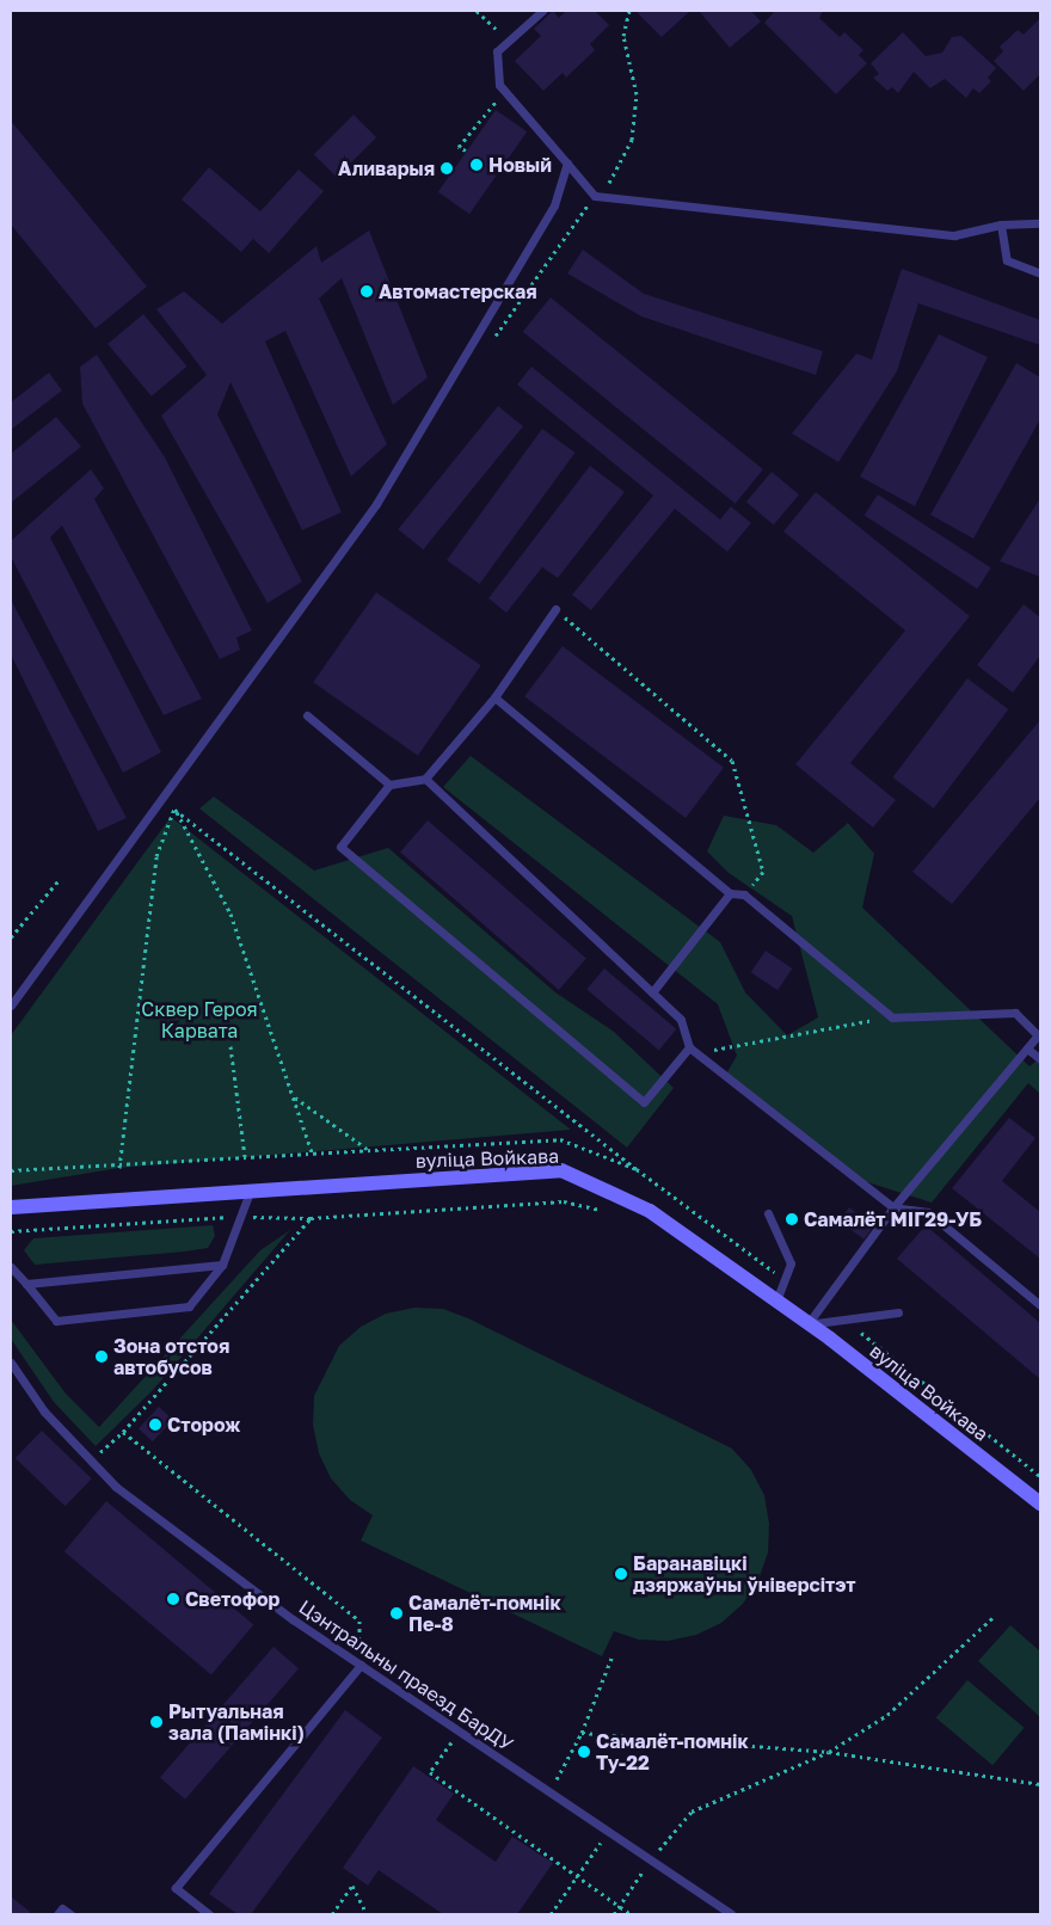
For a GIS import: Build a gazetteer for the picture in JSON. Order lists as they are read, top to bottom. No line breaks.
{"streets":{"main road":["вуліца Войкава"],"lane":["Цэнтральны праезд БарДУ"]},"parks":["Сквер Героя Карвата"],"places":["Новый","Аливарыя","Автомастерская","Самалёт МІГ29-УБ","Зона отстоя автобусов","Сторож","Баранавіцкі дзяржаўны ўніверсітэт","Светофор","Самалёт-помнік Пе-8","Рытуальная зала (Памінкі)","Самалёт-помнік Ту-22"]}
